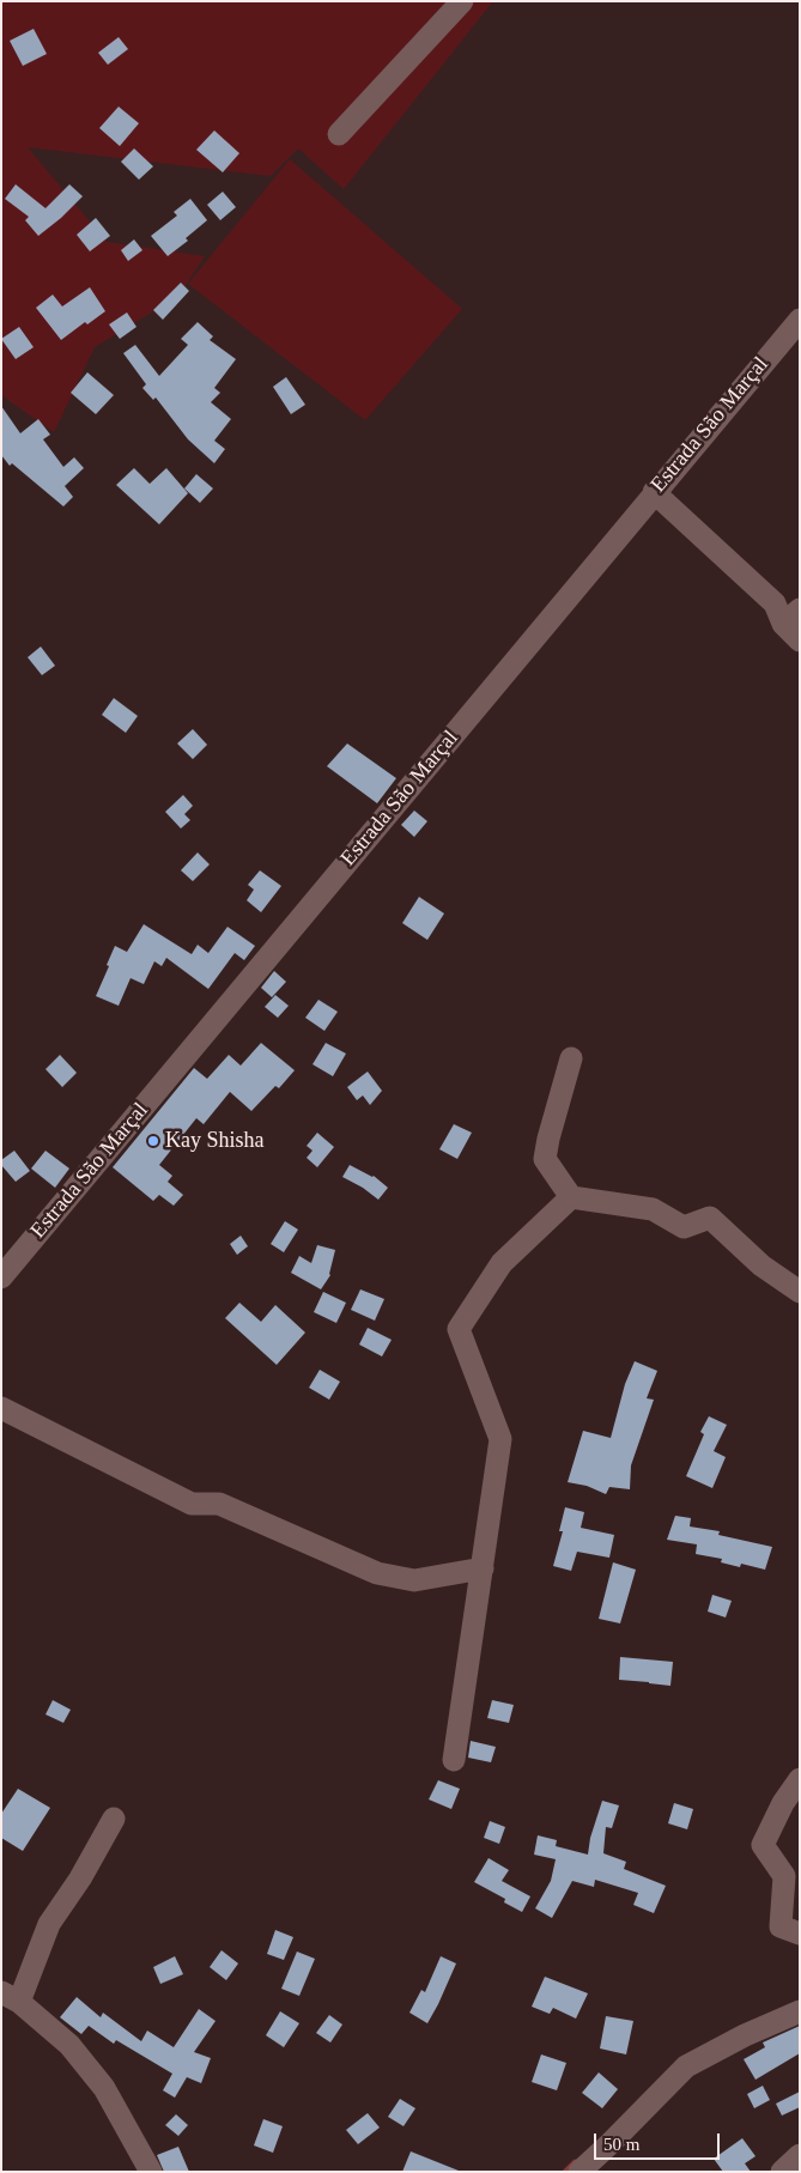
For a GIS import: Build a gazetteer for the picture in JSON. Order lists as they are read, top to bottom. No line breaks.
{"streets":{"street":["Estrada São Marçal"]},"places":["Kay Shisha"],"scale_bar":"50 m"}
